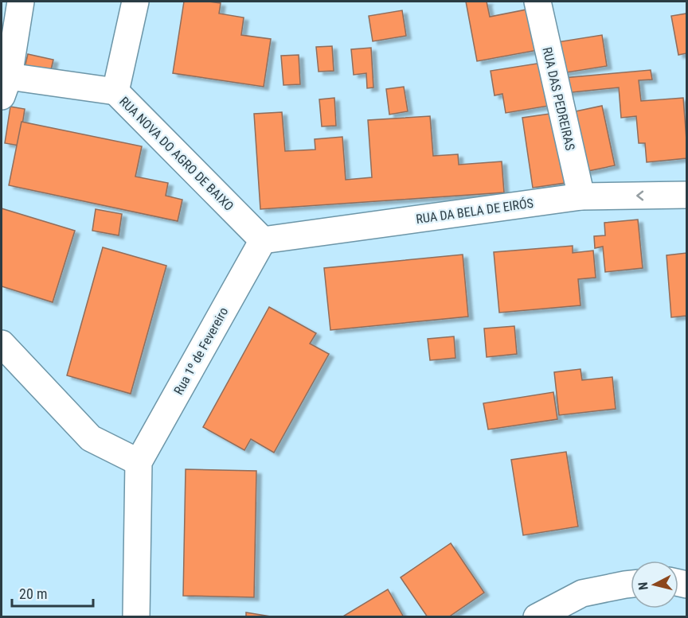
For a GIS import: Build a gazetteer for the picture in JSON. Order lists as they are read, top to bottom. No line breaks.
{"streets":{"street":["RUA DAS PEDREIRAS","RUA NOVA DO AGRO DE BAIXO","RUA DA BELA DE EIRÓS","Rua 1º de Fevereiro"]},"crossings":[["RUA DAS PEDREIRAS","RUA DA BELA DE EIRÓS"],["RUA NOVA DO AGRO DE BAIXO","RUA DA BELA DE EIRÓS"],["RUA NOVA DO AGRO DE BAIXO","Rua 1º de Fevereiro"],["RUA DA BELA DE EIRÓS","Rua 1º de Fevereiro"]],"scale_bar":"20 m","north":"left"}
